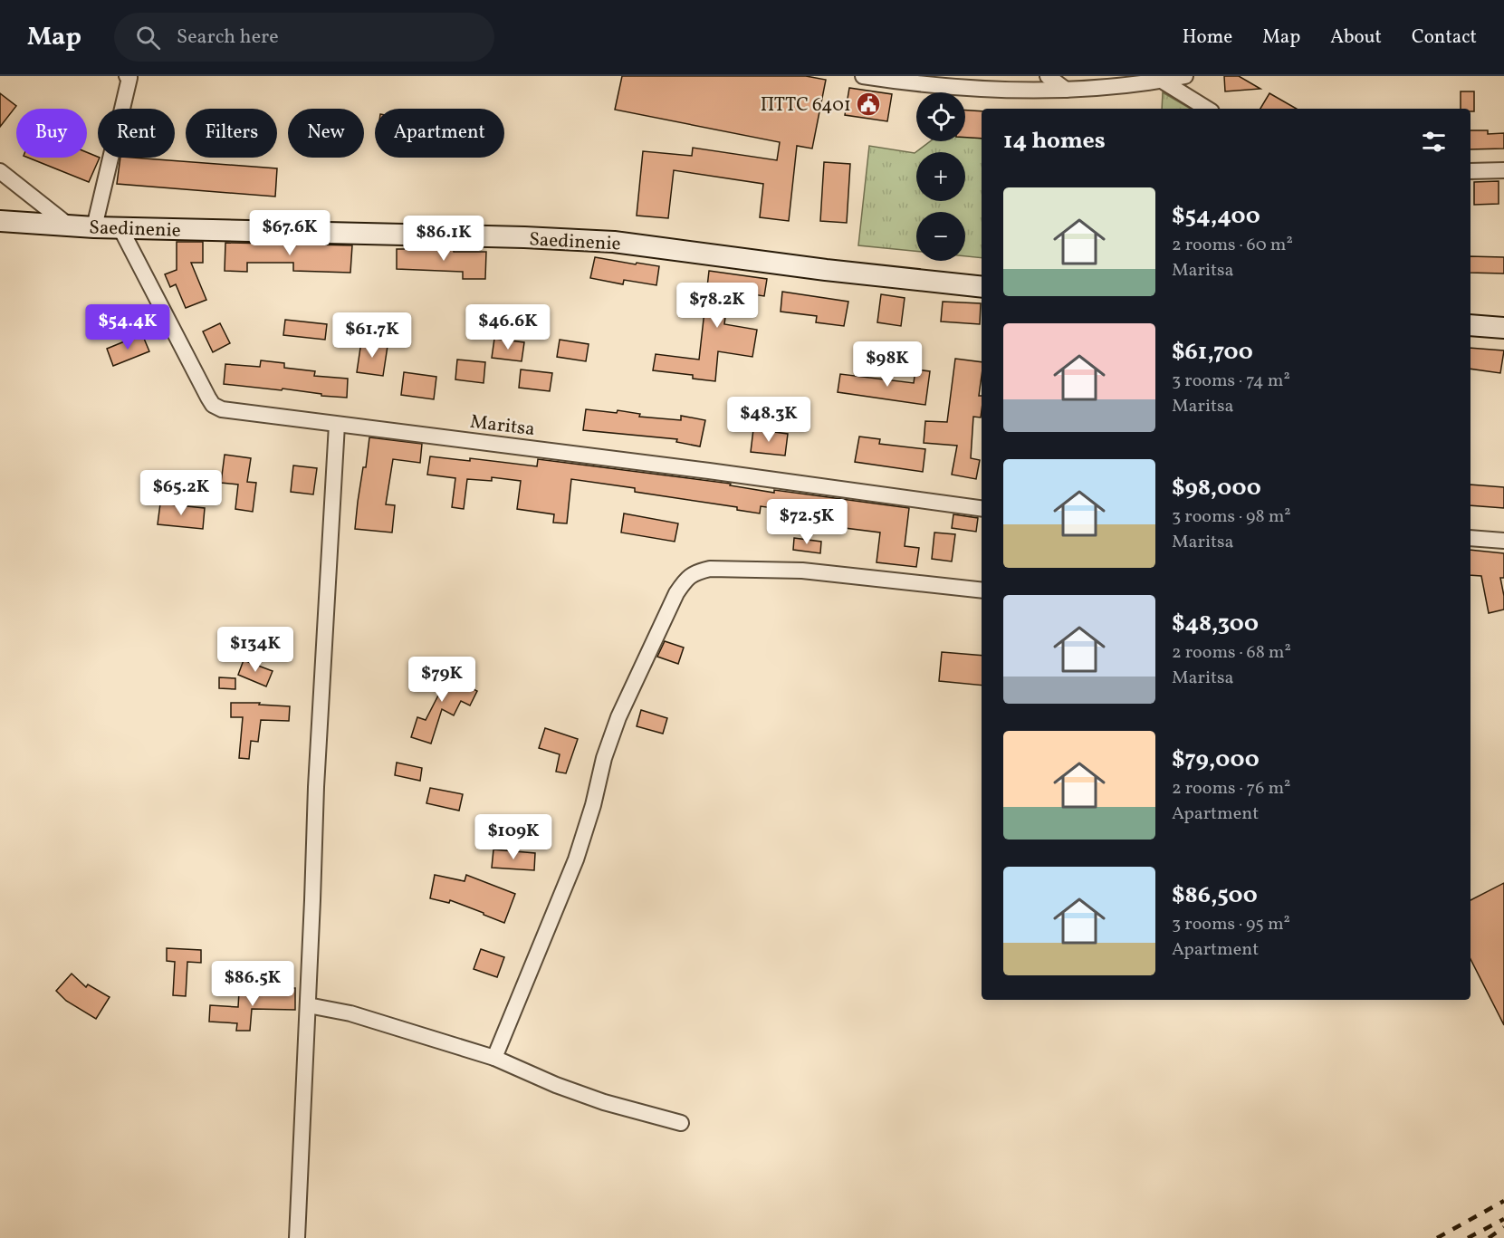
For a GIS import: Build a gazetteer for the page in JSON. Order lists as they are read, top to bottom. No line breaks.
{"streets":{"street":["Saedinenie","Maritsa"]},"crossings":[["Saedinenie","Maritsa"]],"places":{"public building":["ПТТС 6401"]},"page":{"header":"Map","search":"Search here","nav":["Home","Map","About","Contact"],"map_buttons":["+","−"],"chip":["Buy","Rent","Filters","New","Apartment"],"heading":"14 homes","list":[{"name":"$54,400","note":"2 rooms · 60 m² · Maritsa"},{"name":"$61,700","note":"3 rooms · 74 m² · Maritsa"},{"name":"$98,000","note":"3 rooms · 98 m² · Maritsa"},{"name":"$48,300","note":"2 rooms · 68 m² · Maritsa"},{"name":"$79,000","note":"2 rooms · 76 m² · Apartment"},{"name":"$86,500","note":"3 rooms · 95 m² · Apartment"}],"price":["$67.6K","$86.1K","$78.2K","$54.4K","$46.6K","$61.7K","$98K","$48.3K","$65.2K","$72.5K","$134K","$79K","$109K","$86.5K"]}}
